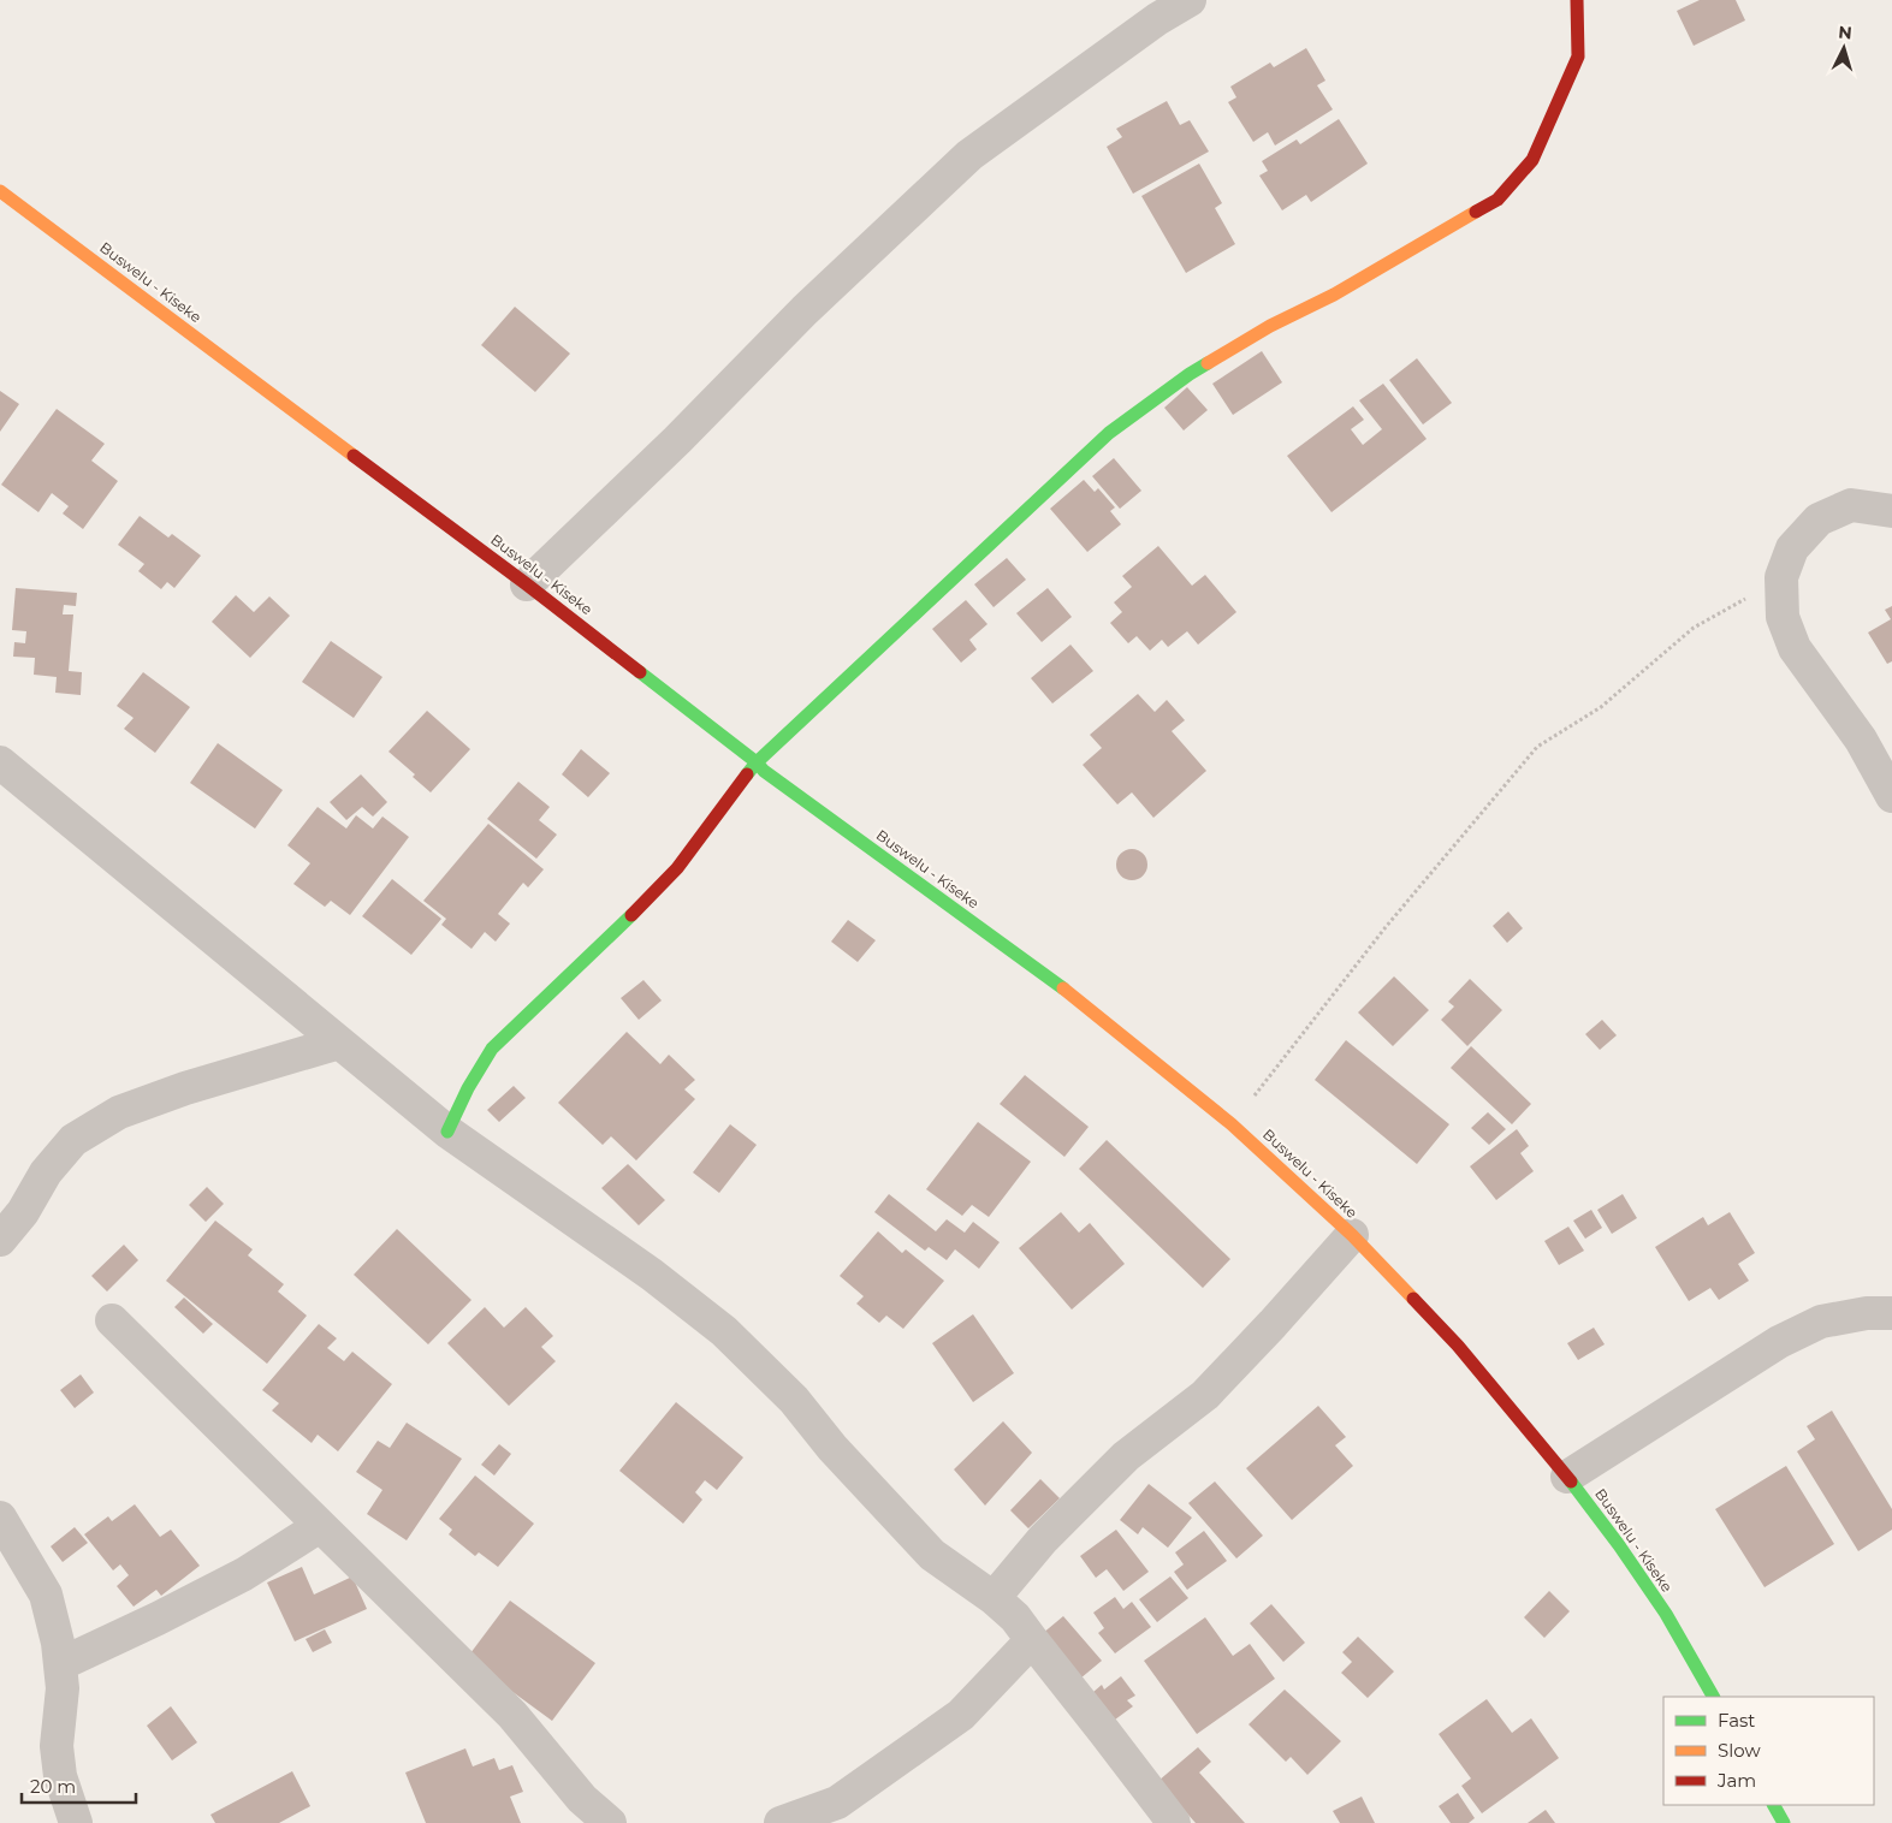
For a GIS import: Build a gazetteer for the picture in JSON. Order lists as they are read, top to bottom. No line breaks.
{"streets":{"main road":["Buswelu - Kiseke"]},"legend":["Fast","Slow","Jam"],"scale_bar":"20 m","north":"top"}
